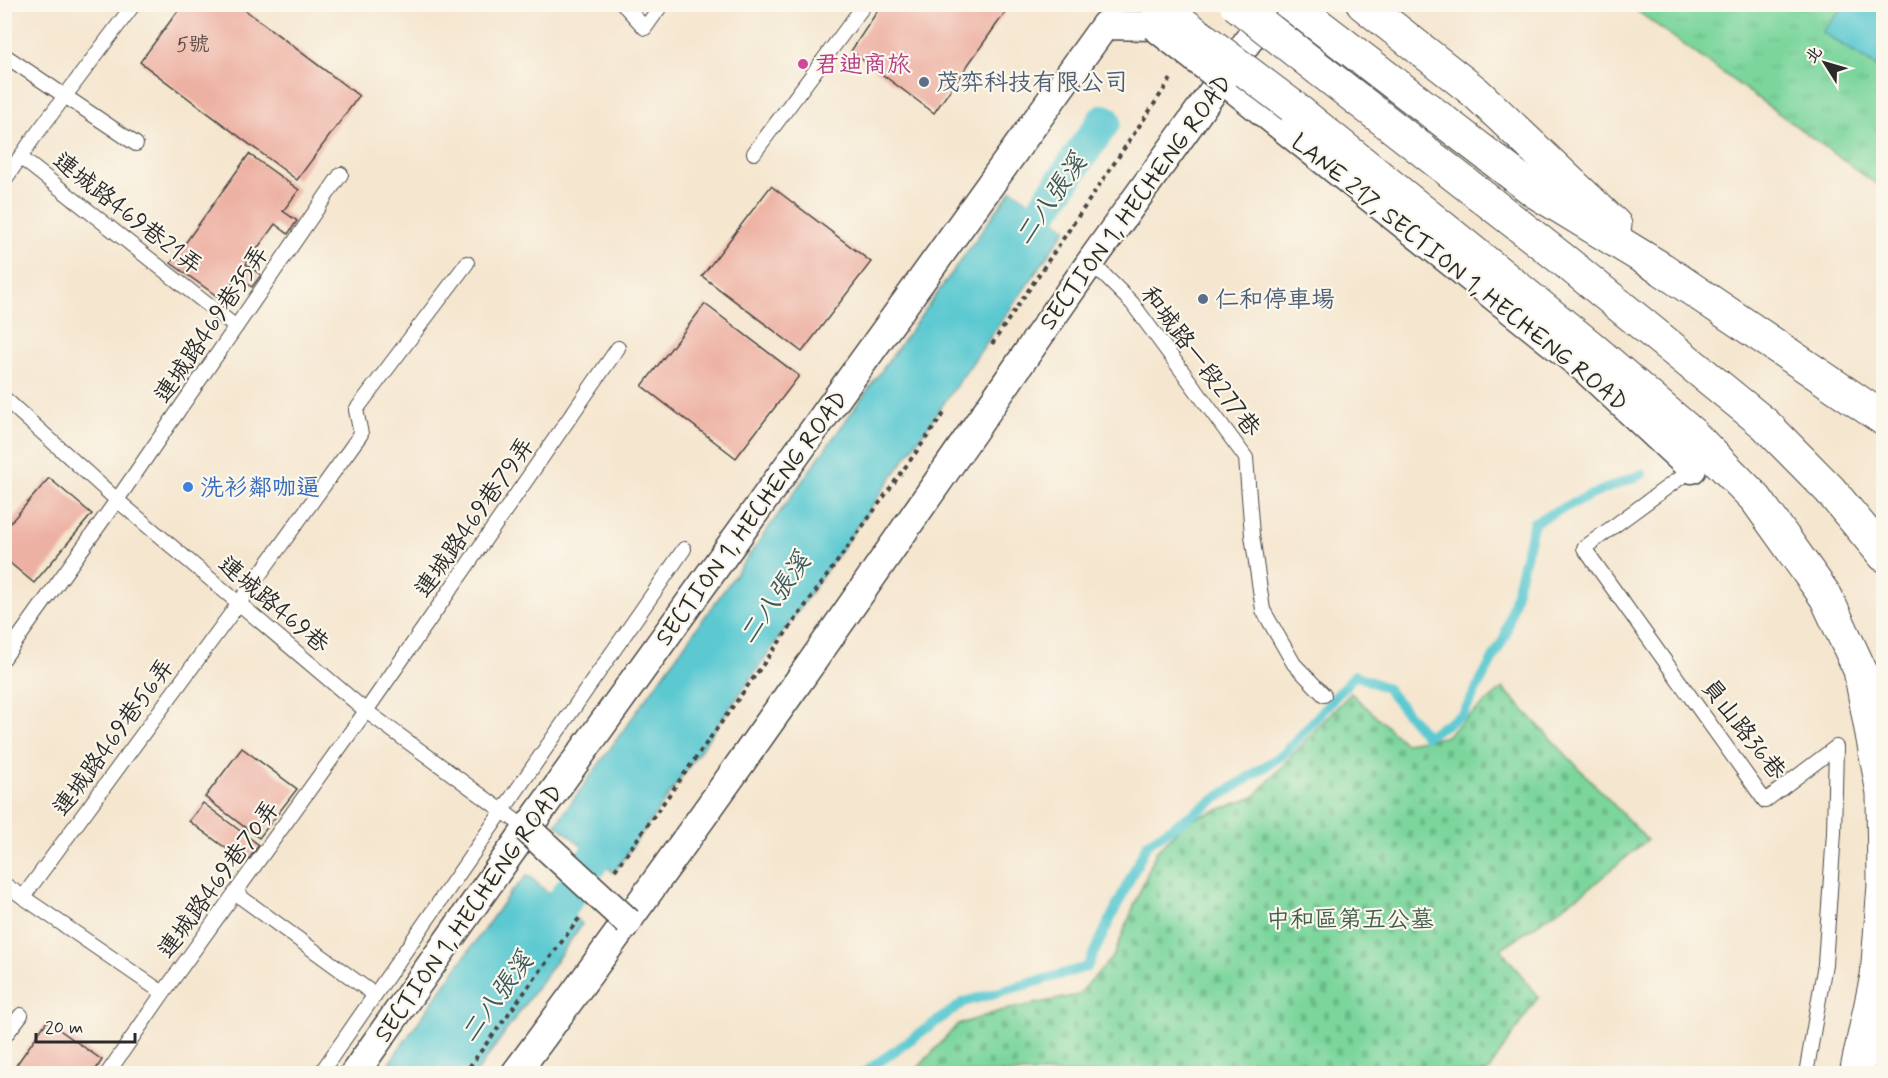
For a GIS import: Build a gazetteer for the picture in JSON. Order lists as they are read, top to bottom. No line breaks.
{"streets":{"street":["SECTION 1, HECHENG ROAD","LANE 217, SECTION 1, HECHENG ROAD"],"lane":["連城路469巷21弄","連城路469巷35弄","和城路一段277巷","連城路469巷79弄","連城路469巷","員山路36巷","連城路469巷56弄","連城路469巷70弄"]},"crossings":[["SECTION 1, HECHENG ROAD","LANE 217, SECTION 1, HECHENG ROAD"],["SECTION 1, HECHENG ROAD","和城路一段277巷"],["SECTION 1, HECHENG ROAD","連城路469巷"],["連城路469巷21弄","連城路469巷35弄"],["LANE 217, SECTION 1, HECHENG ROAD","員山路36巷"],["連城路469巷35弄","連城路469巷"],["連城路469巷79弄","連城路469巷"],["連城路469巷79弄","連城路469巷70弄"],["連城路469巷","連城路469巷56弄"],["連城路469巷","連城路469巷70弄"]],"water":["二八張溪"],"parks":["中和區第五公墓"],"places":["君迪商旅","茂弈科技有限公司","仁和停車場","洗衫鄰咖逼"],"house_numbers":["5號"],"scale_bar":"20 m","north":"top left"}
